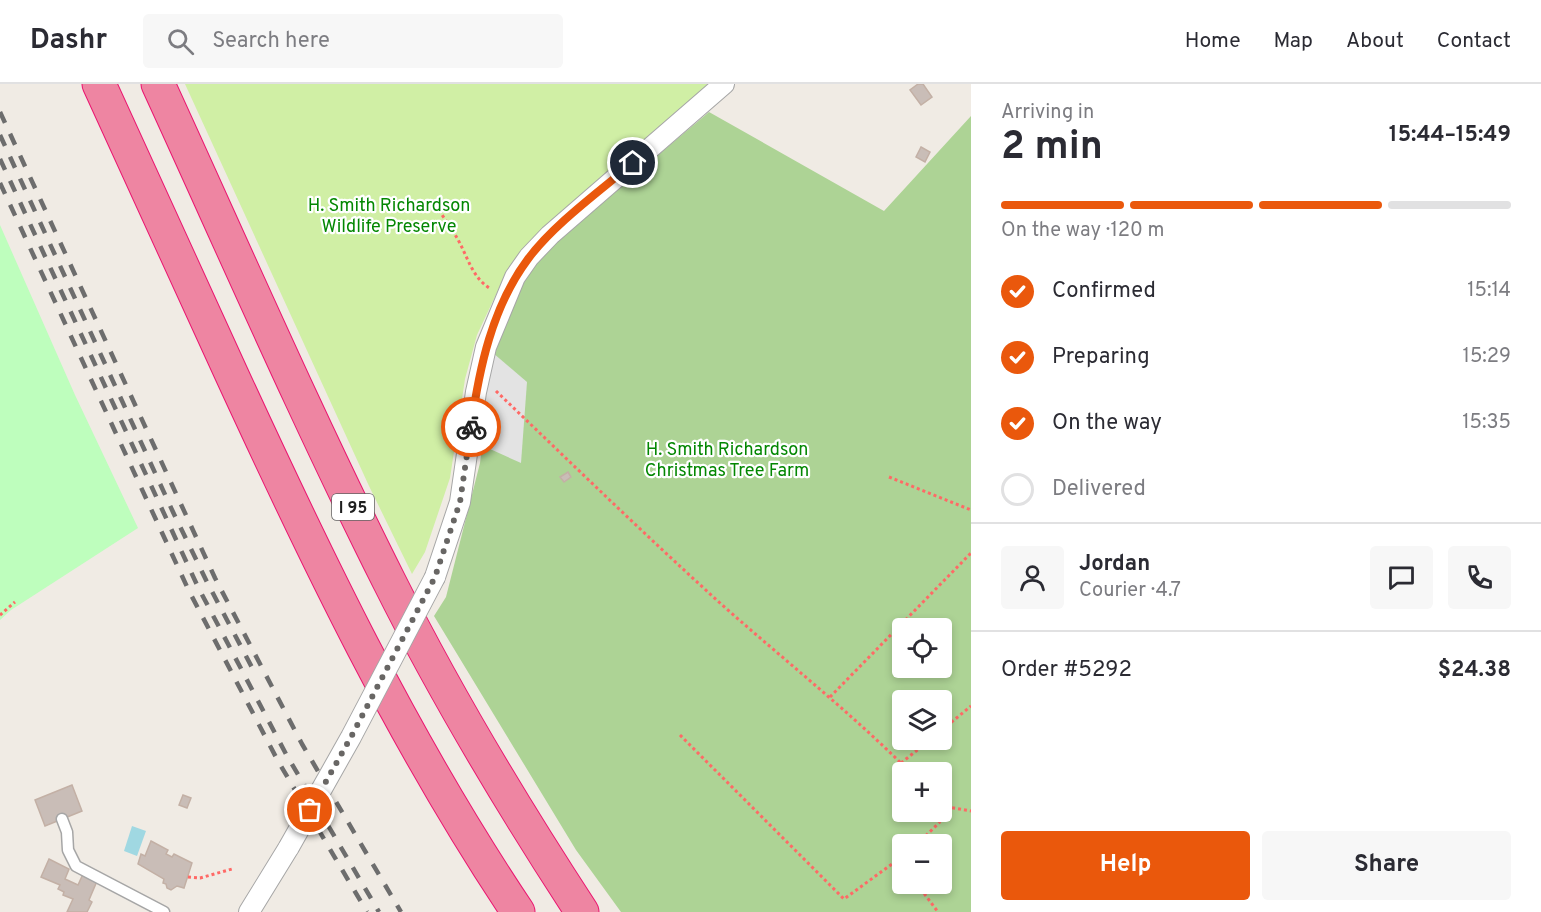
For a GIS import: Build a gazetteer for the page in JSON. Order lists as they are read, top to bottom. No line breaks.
{"streets":{"highway":["I 95"]},"parks":["H. Smith Richardson Wildlife Preserve","H. Smith Richardson Christmas Tree Farm"],"page":{"header":"Dashr","search":"Search here","nav":["Home","Map","About","Contact"],"heading":["2 min","Arriving in","15:44–15:49"],"panel":["Jordan","Courier · 4.7","Order #5292","$24.38"],"bar":"On the way · 120 m","list":[["Confirmed","15:14"],["Preparing","15:29"],["On the way","15:35"],"Delivered"],"map_buttons":["+","−"],"buttons":["Help","Share"]}}
